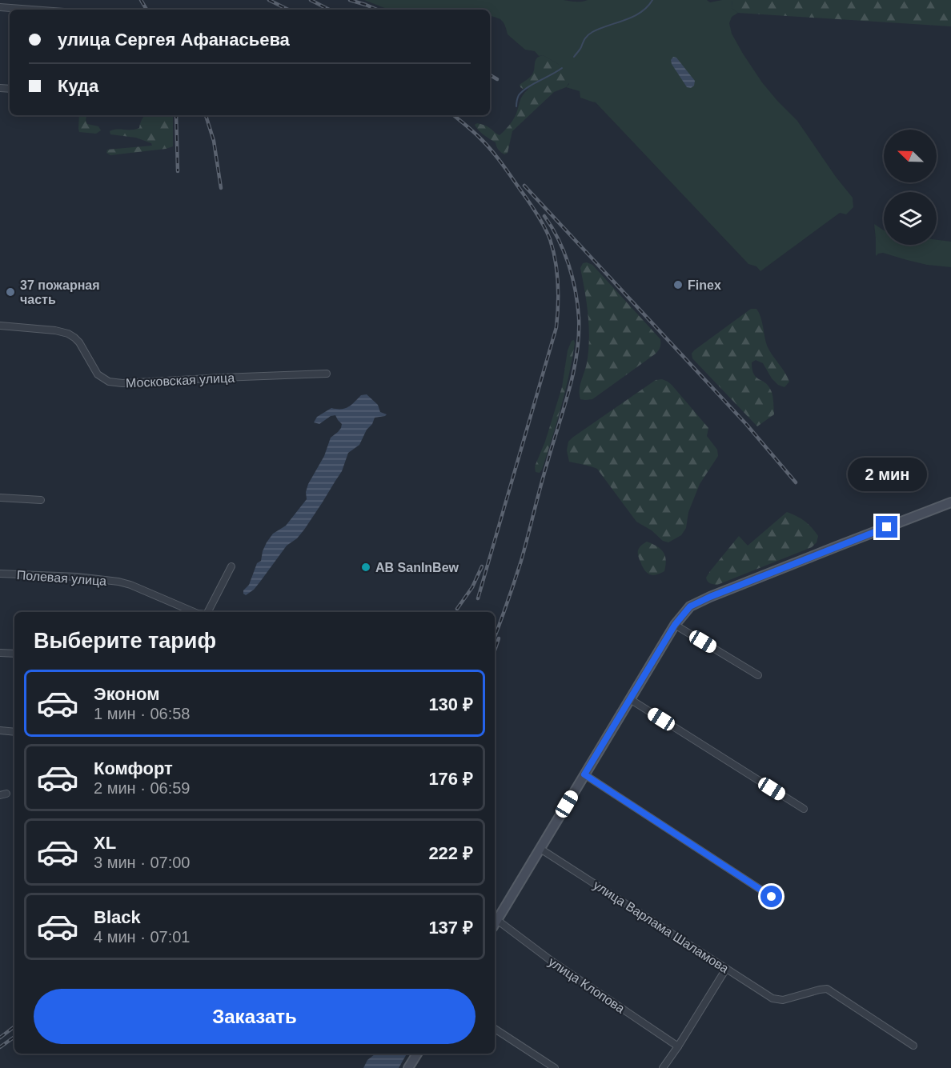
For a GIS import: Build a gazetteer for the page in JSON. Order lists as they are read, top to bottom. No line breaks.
{"streets":{"street":["Московская улица","Полевая улица","улица Варлама Шаламова","улица Клопова"]},"places":["Finex","37 пожарная часть","AB SanInBew"],"north":"top left","page":{"banner":["улица Сергея Афанасьева","Куда"],"bubble":"2 мин","heading":"Выберите тариф","list":[{"name":"Эконом","note":"1 мин · 06:58","value":"130 ₽"},{"name":"Комфорт","note":"2 мин · 06:59","value":"176 ₽"},{"name":"XL","note":"3 мин · 07:00","value":"222 ₽"},{"name":"Black","note":"4 мин · 07:01","value":"137 ₽"}],"buttons":"Заказать"}}
